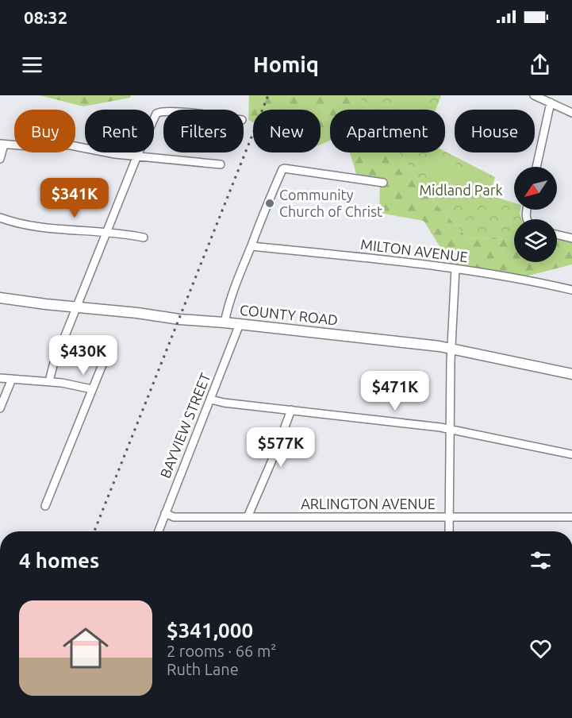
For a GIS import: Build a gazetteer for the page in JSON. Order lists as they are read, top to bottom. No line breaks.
{"streets":{"street":["MILTON AVENUE","COUNTY ROAD","BAYVIEW STREET","ARLINGTON AVENUE"]},"crossings":[["COUNTY ROAD","BAYVIEW STREET"],["BAYVIEW STREET","ARLINGTON AVENUE"]],"parks":["Midland Park"],"places":["Community Church of Christ"],"north":"bottom left","page":{"status":"08:32","header":"Homiq","chip":["Buy","Rent","Filters","New","Apartment","House"],"price":["$341K","$430K","$471K","$577K"],"heading":"4 homes","list":[{"name":"$341,000","note":"2 rooms · 66 m² · Ruth Lane"}]}}
